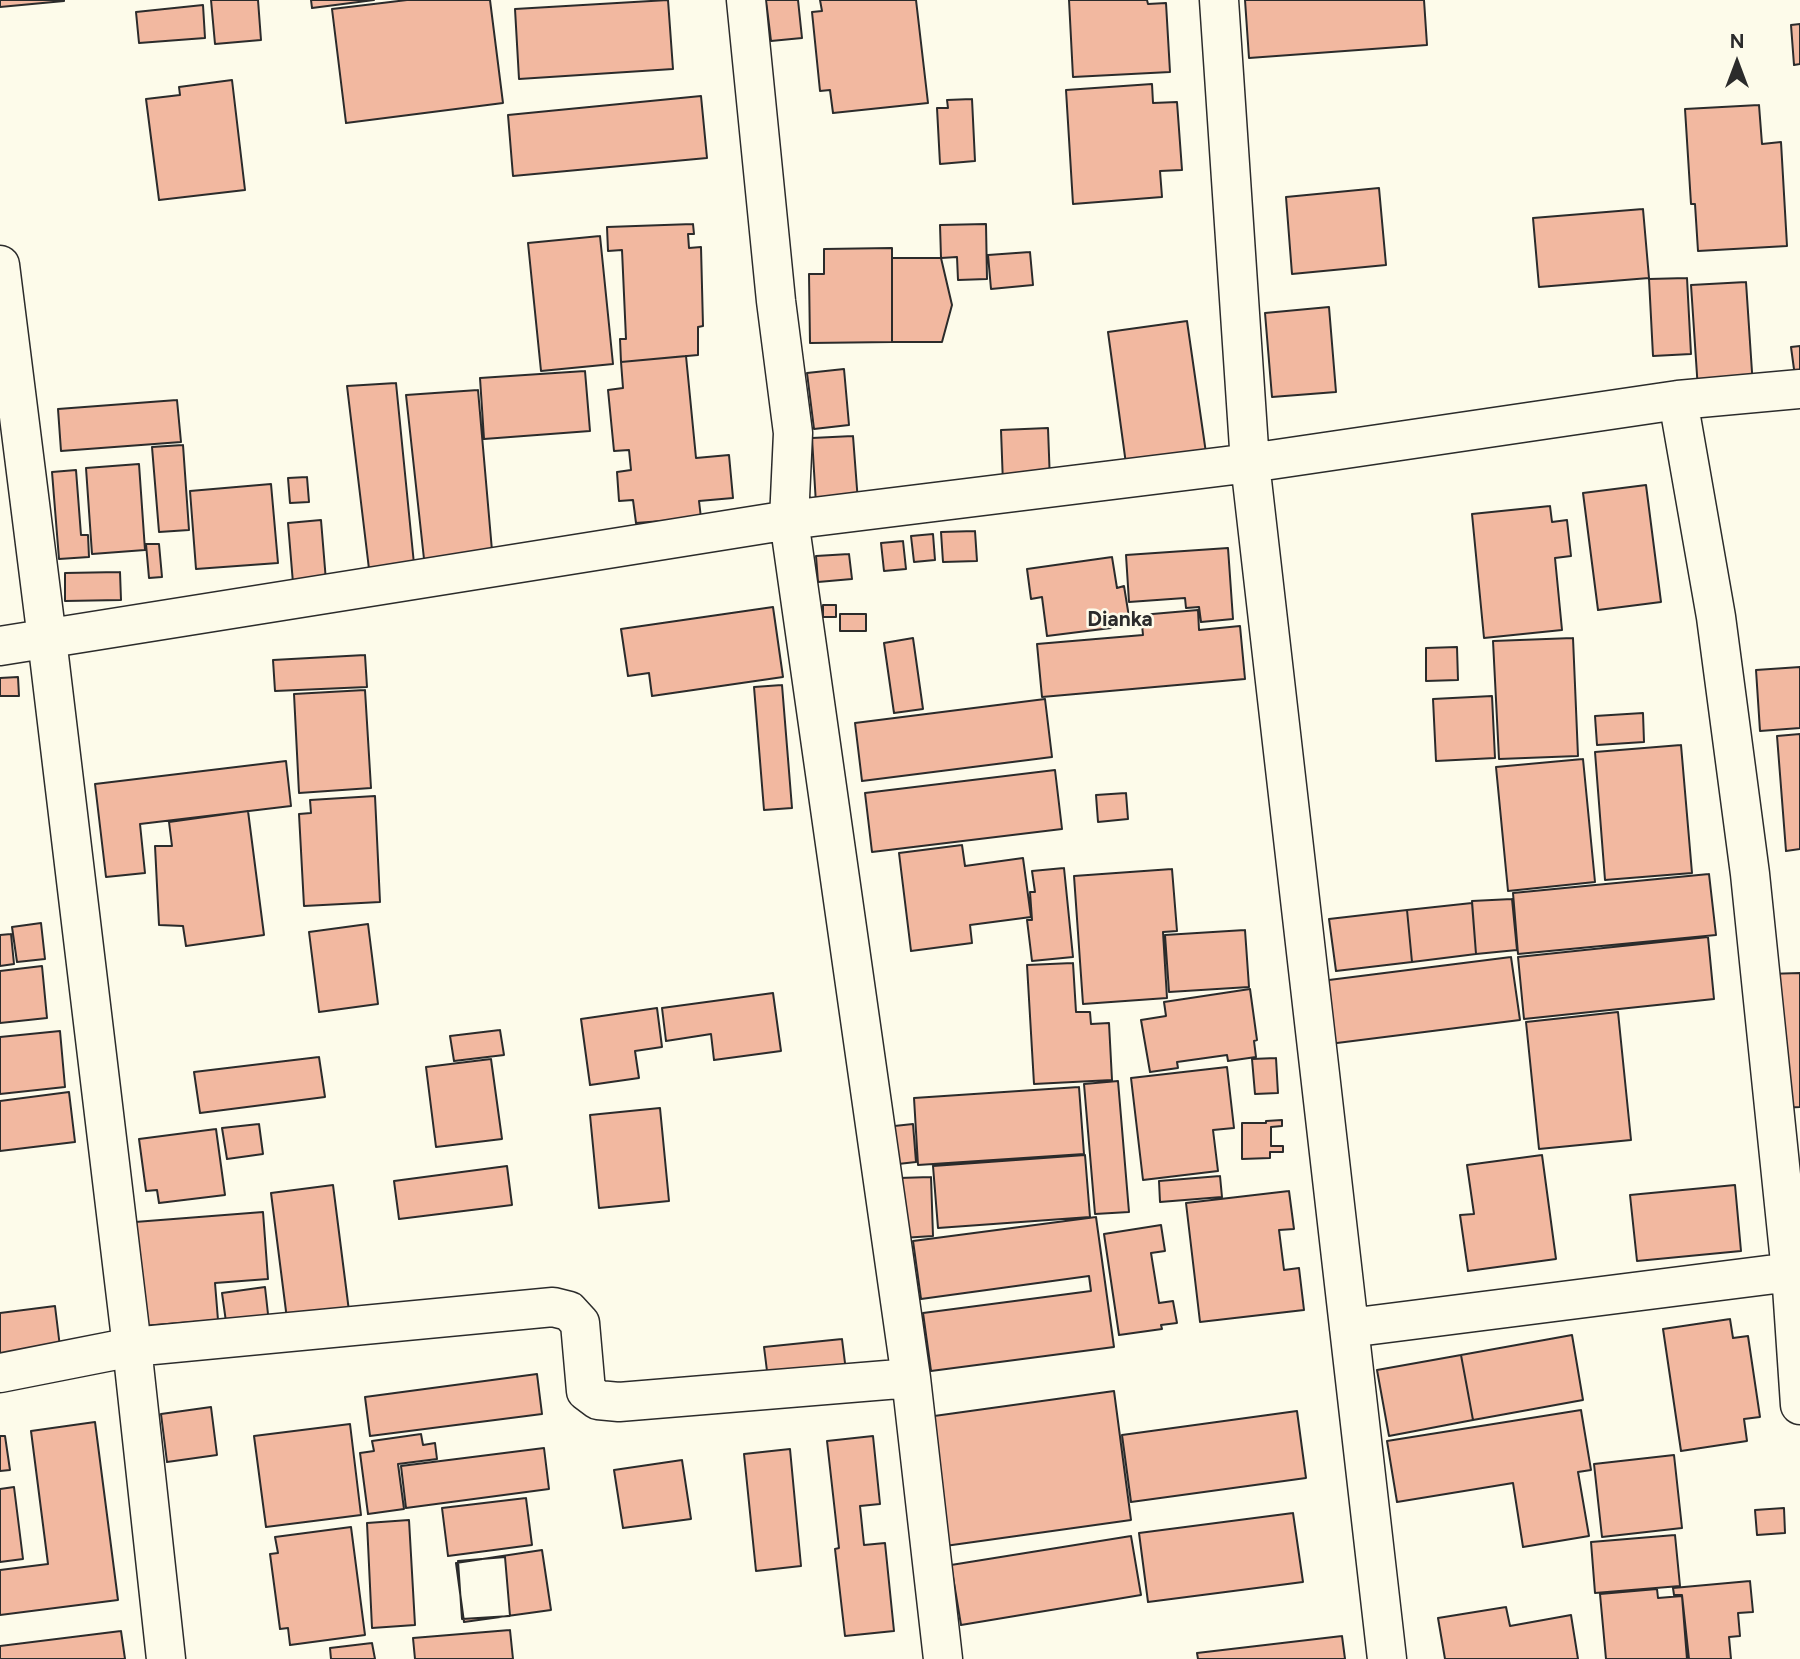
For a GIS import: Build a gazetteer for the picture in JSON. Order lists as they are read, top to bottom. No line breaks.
{"districts":["Dianka"],"north":"top"}
